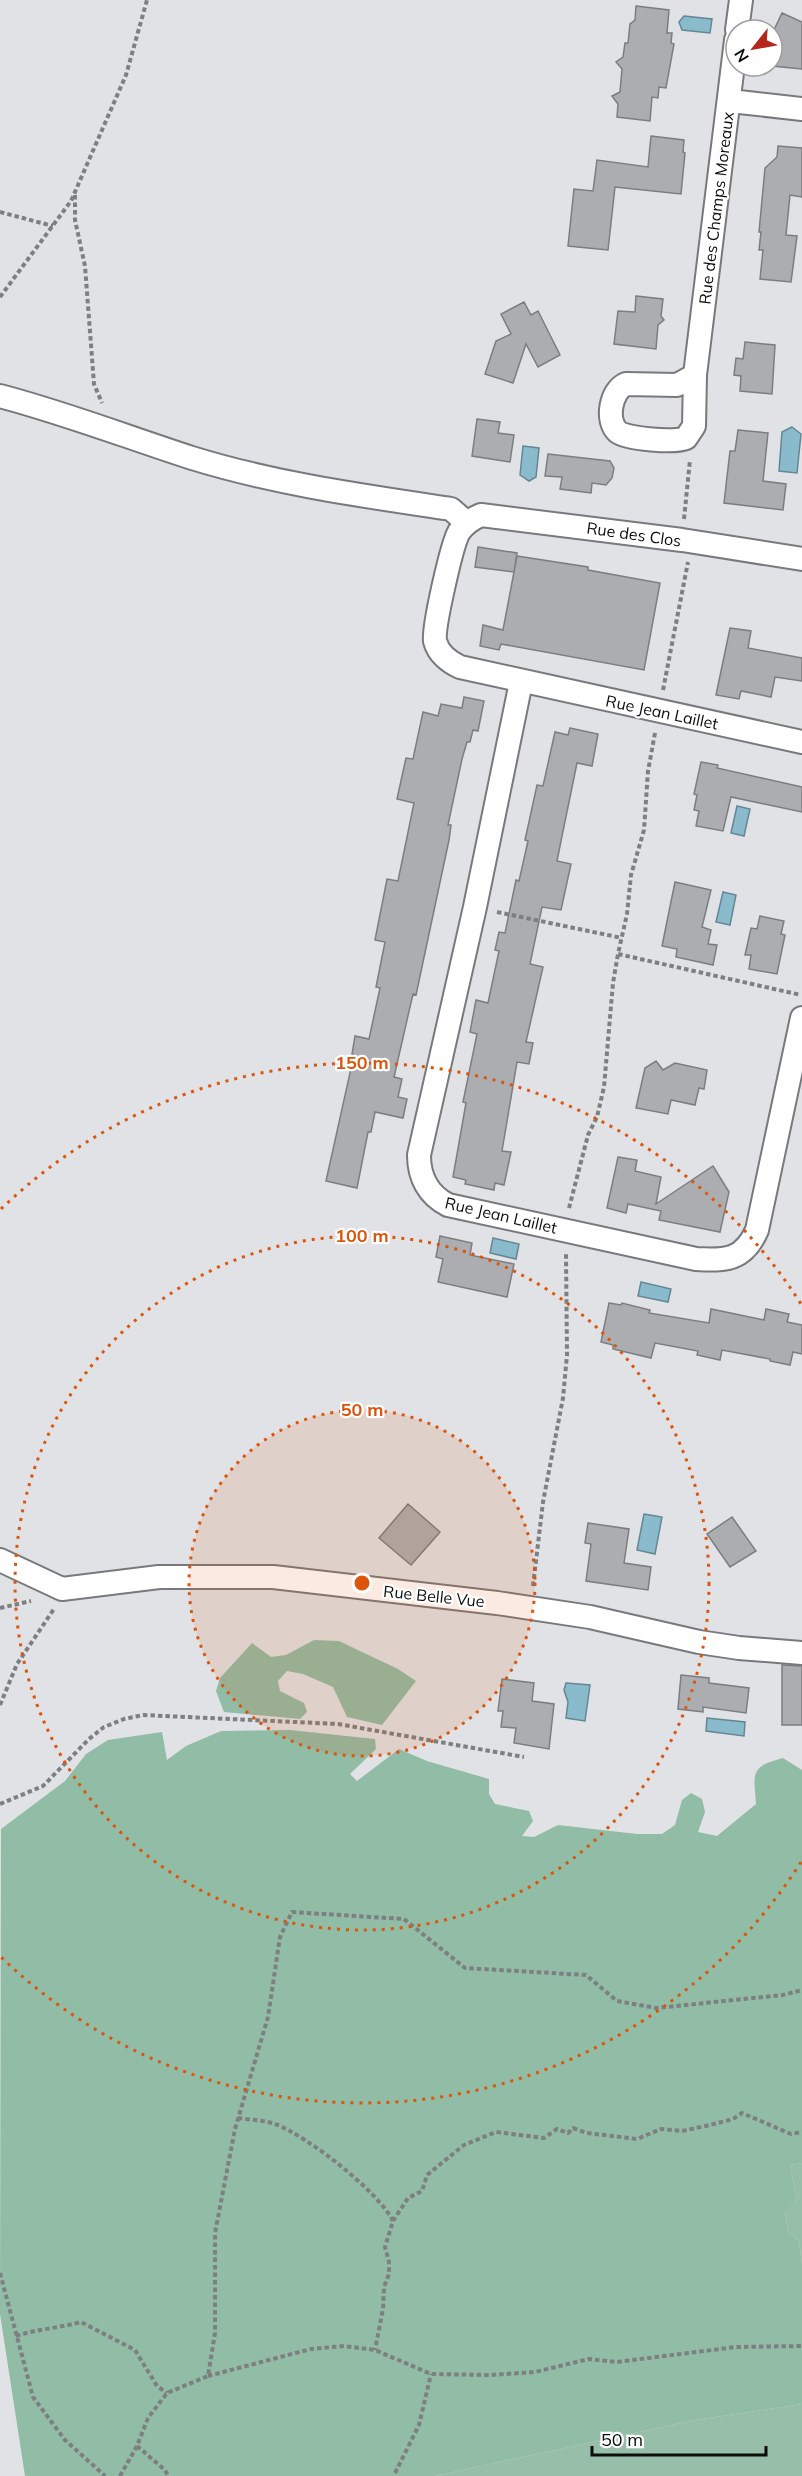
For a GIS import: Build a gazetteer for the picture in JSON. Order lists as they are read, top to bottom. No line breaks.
{"streets":{"street":["Rue des Champs Moreaux","Rue des Clos","Rue Jean Laillet","Rue Belle Vue"]},"crossings":[["Rue des Clos","Rue Jean Laillet"]],"scale_bar":"50 m","north":"bottom left","rings":["150 m","100 m","50 m"]}
